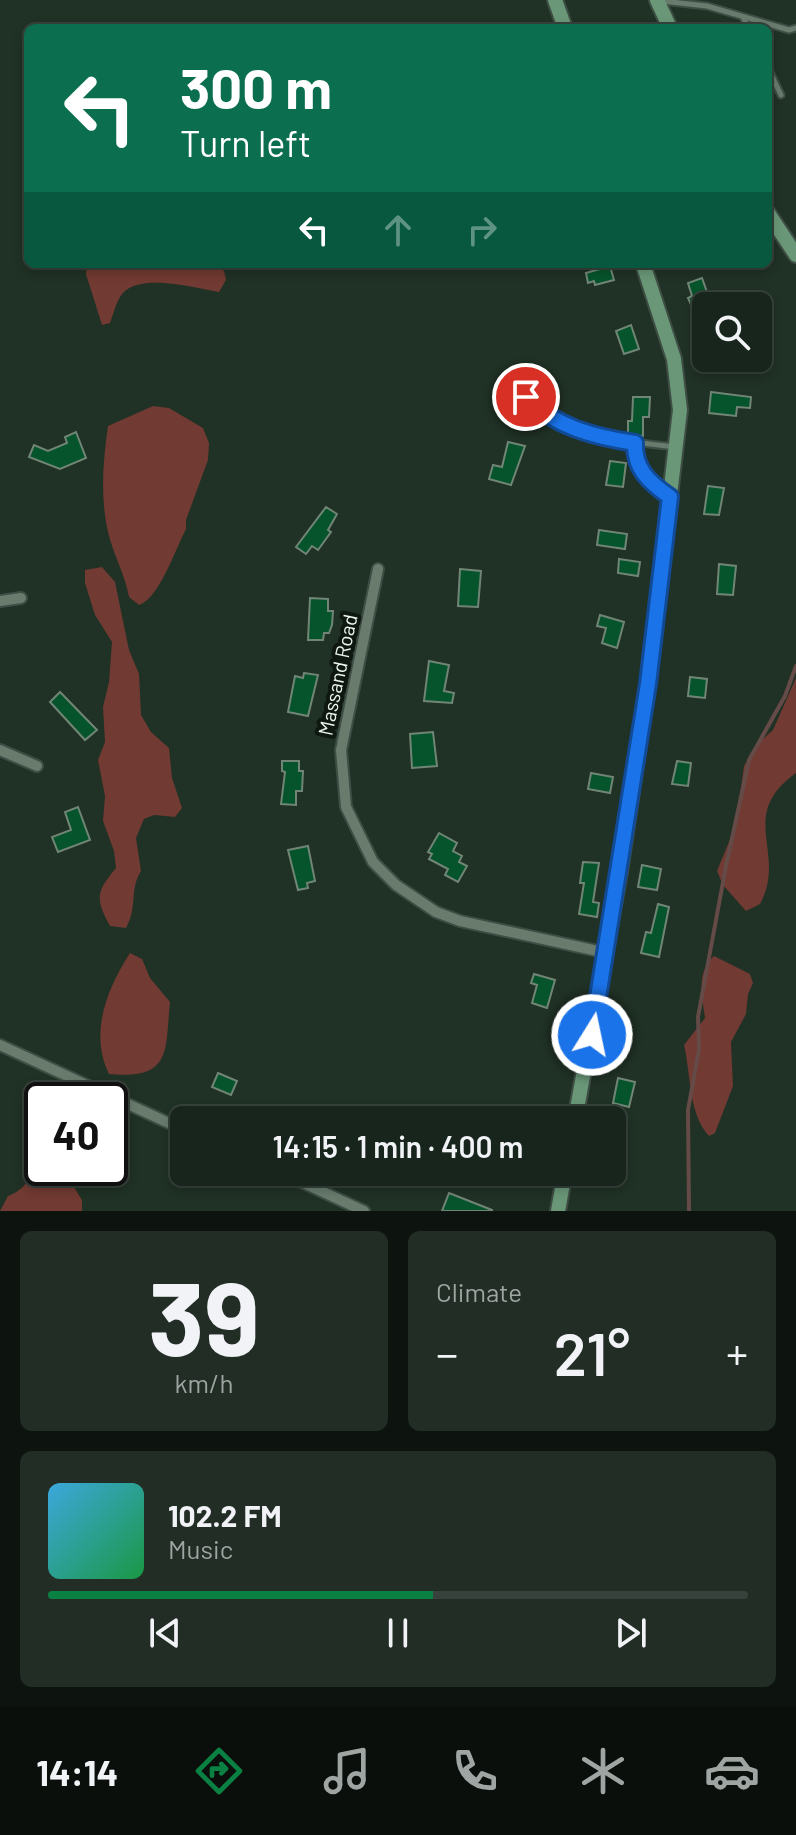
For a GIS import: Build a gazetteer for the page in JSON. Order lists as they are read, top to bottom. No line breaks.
{"streets":{"street":["Massand Road"]},"page":{"turn":["300 m","Turn left"],"limit":"40","trip":"14:15 · 1 min · 400 m","tile":[["39","km/h"],"Climate"],"heat":["−","21°","+"],"song":["102.2 FM","Music"],"tabs":"14:14"}}
